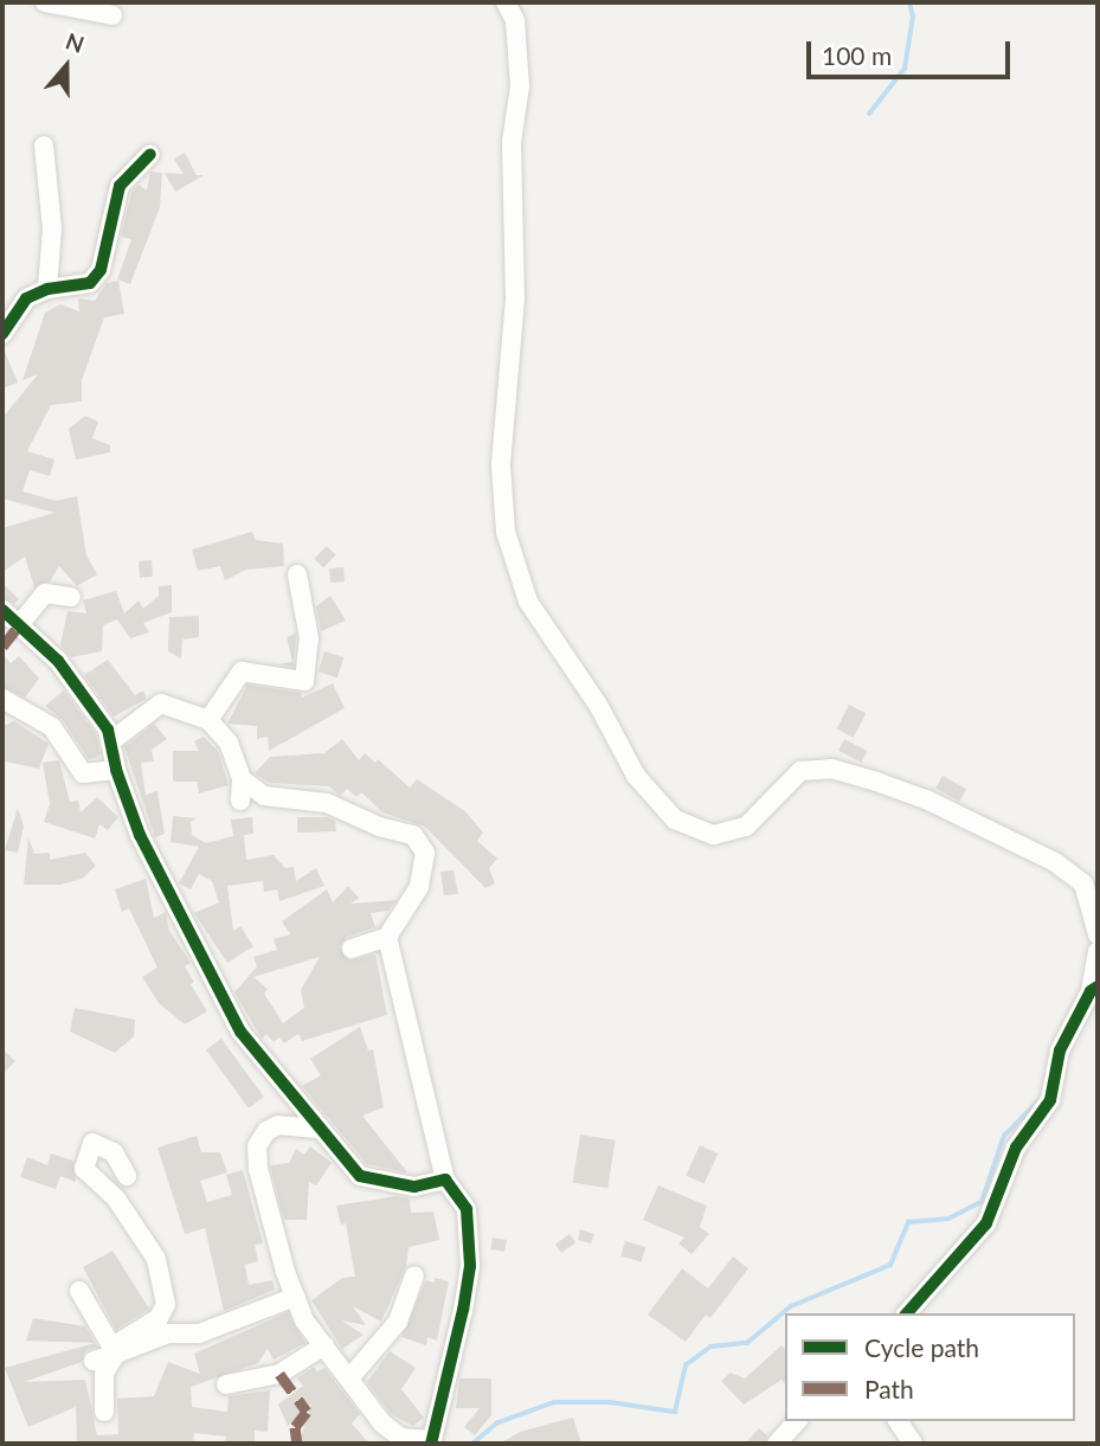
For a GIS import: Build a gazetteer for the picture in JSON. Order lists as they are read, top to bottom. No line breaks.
{"legend":["Cycle path","Path"],"scale_bar":"100 m","north":"top"}
